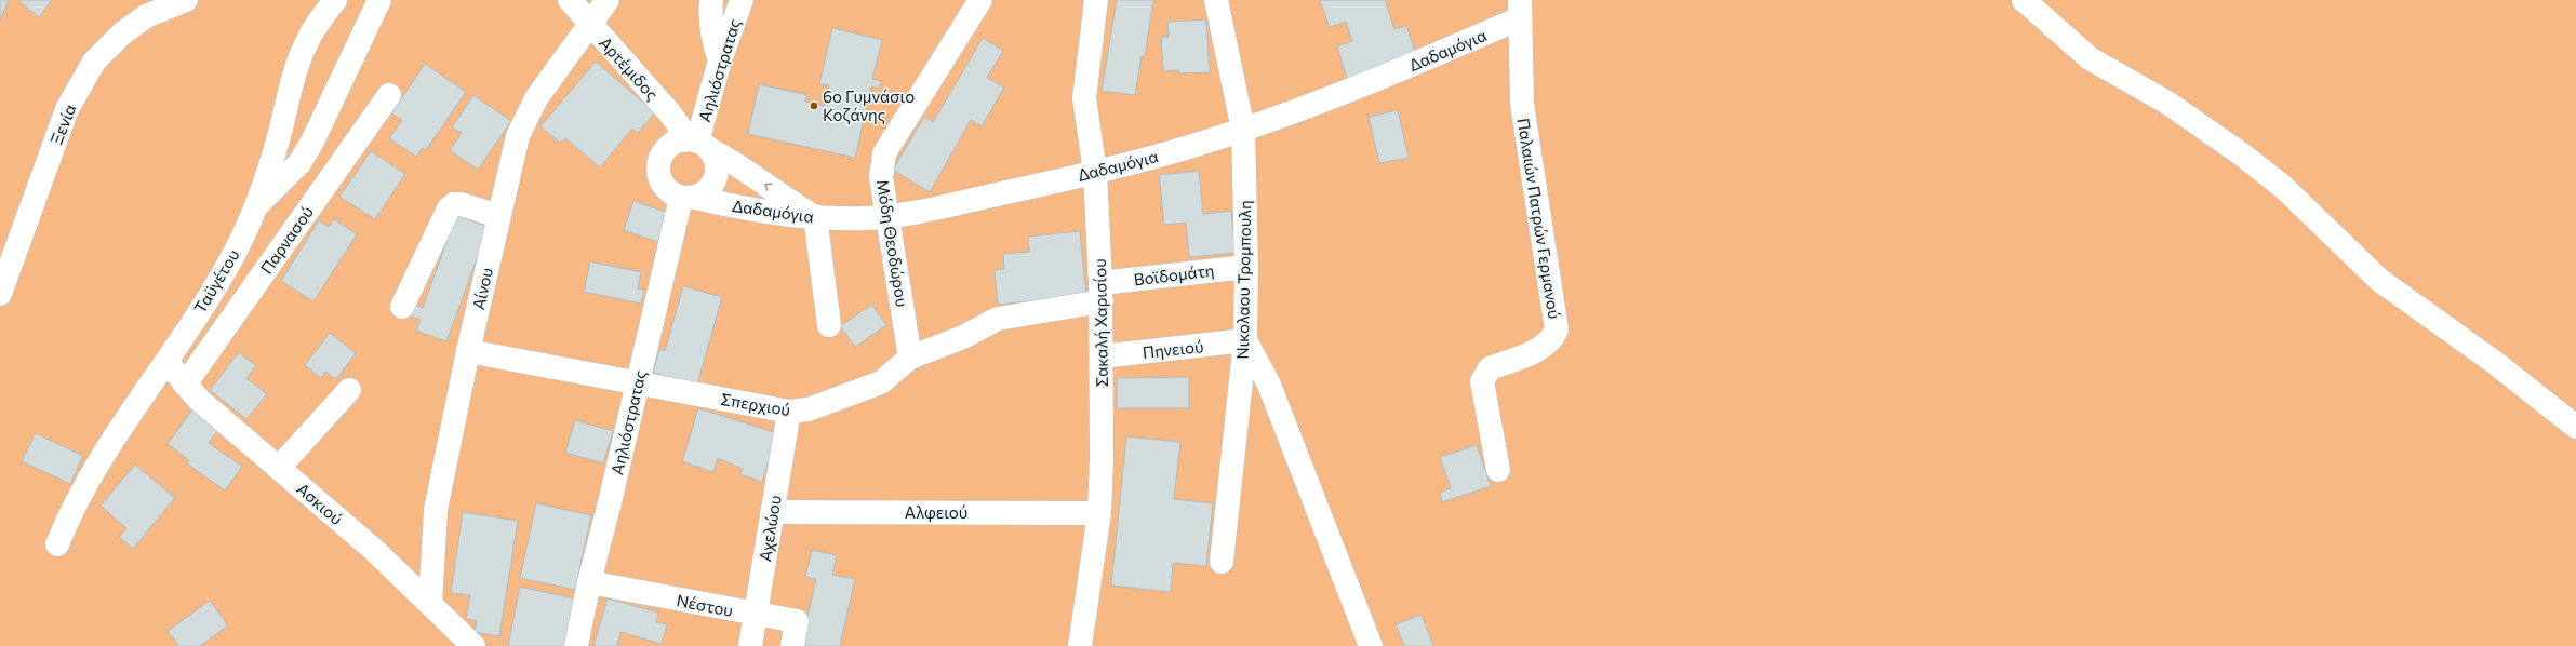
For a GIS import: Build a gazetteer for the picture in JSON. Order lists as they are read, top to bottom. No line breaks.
{"streets":{"street":["Δαδαμόγια","Αρτέμιδος","Αηλιόστρατας","Ξενία","Παλαιών Πατρών Γερμανού","Παρνασού","Μόδη Θεοδώρου","Βοϊδομάτη","Νικολαου Τρομπουλη","Ταϋγέτου","Αίνου","Σακαλή Χαρισίου","Πηνειού","Σπερχιού","Ασκιού","Αλφειού","Αχελώου","Νέστου"]},"crossings":[["Δαδαμόγια","Αρτέμιδος"],["Δαδαμόγια","Αηλιόστρατας"],["Δαδαμόγια","Παλαιών Πατρών Γερμανού"],["Δαδαμόγια","Μόδη Θεοδώρου"],["Δαδαμόγια","Νικολαου Τρομπουλη"],["Δαδαμόγια","Σακαλή Χαρισίου"],["Αρτέμιδος","Αηλιόστρατας"],["Αρτέμιδος","Αίνου"],["Αηλιόστρατας","Σπερχιού"],["Αηλιόστρατας","Νέστου"],["Παρνασού","Ασκιού"],["Μόδη Θεοδώρου","Σπερχιού"],["Βοϊδομάτη","Νικολαου Τρομπουλη"],["Βοϊδομάτη","Σακαλή Χαρισίου"],["Βοϊδομάτη","Σπερχιού"],["Νικολαου Τρομπουλη","Πηνειού"],["Ταϋγέτου","Ασκιού"],["Αίνου","Σπερχιού"],["Αίνου","Ασκιού"],["Σακαλή Χαρισίου","Πηνειού"],["Σακαλή Χαρισίου","Σπερχιού"],["Σακαλή Χαρισίου","Αλφειού"],["Σπερχιού","Αχελώου"],["Αλφειού","Αχελώου"],["Αχελώου","Νέστου"]],"places":["6ο Γυμνάσιο Κοζάνης"]}
